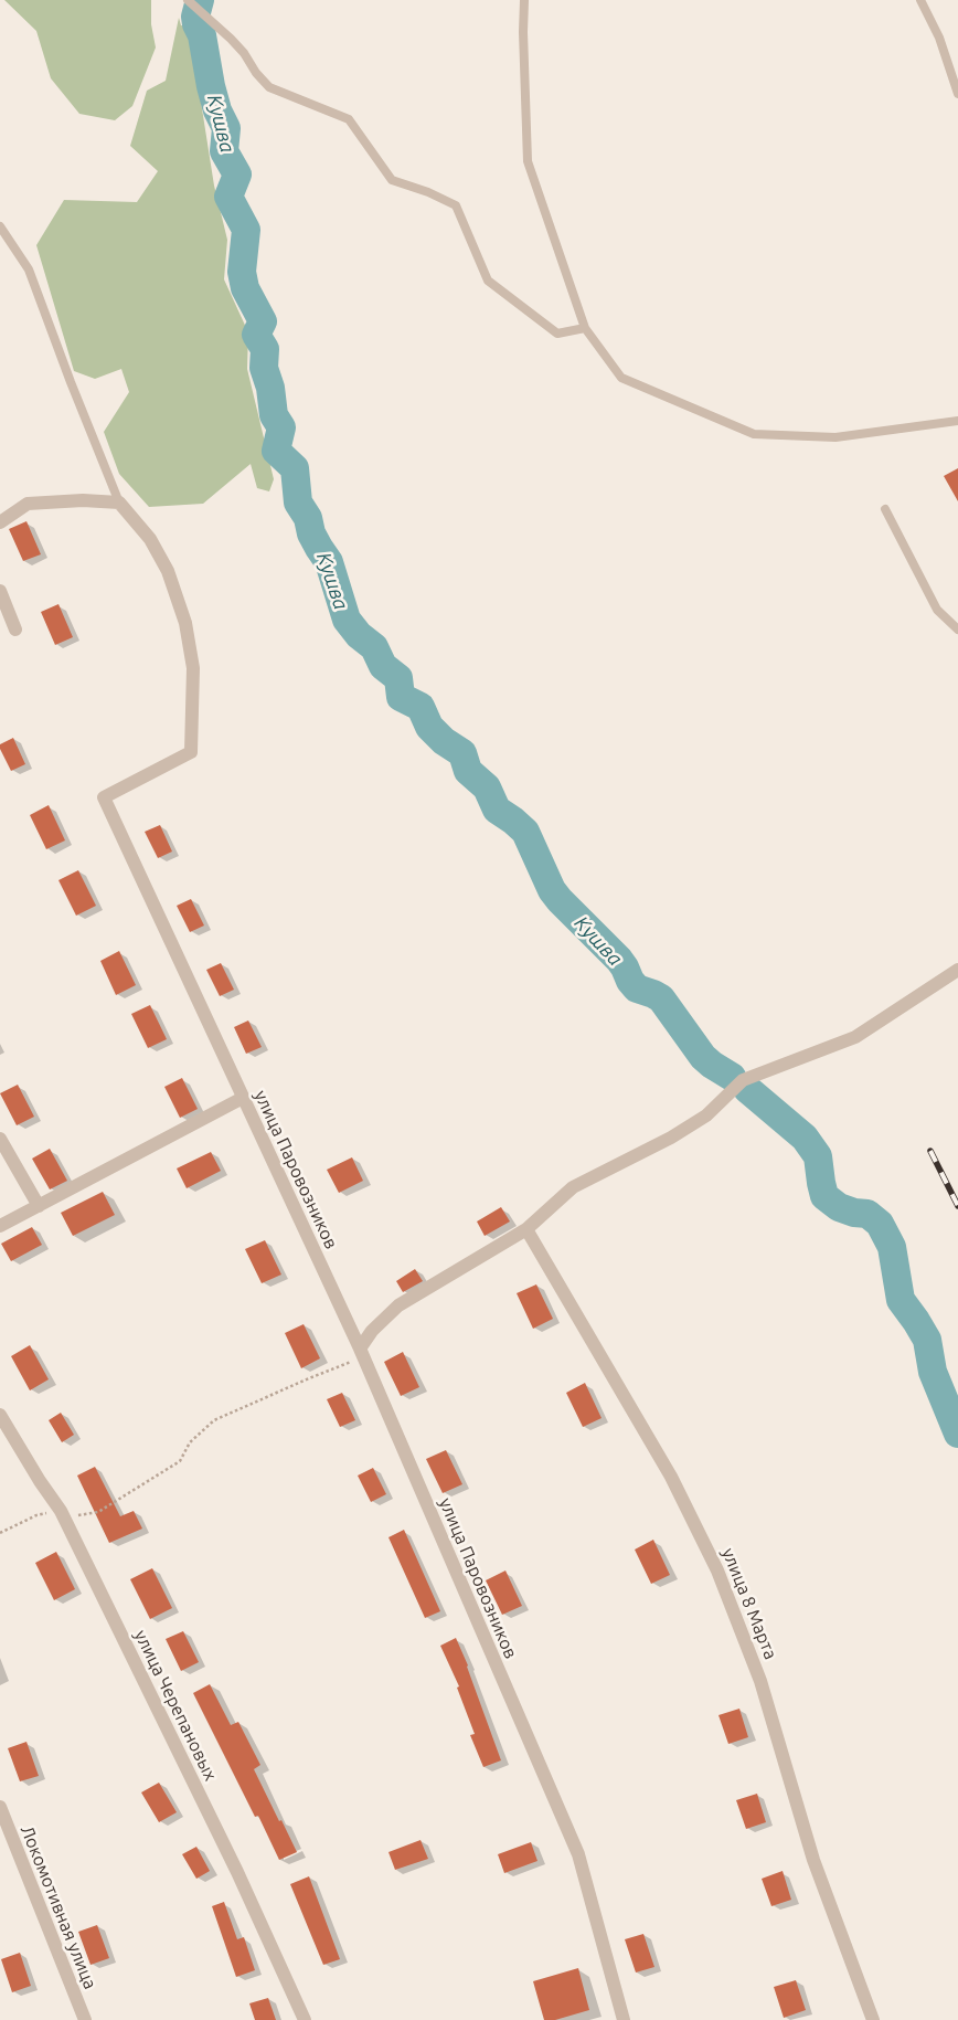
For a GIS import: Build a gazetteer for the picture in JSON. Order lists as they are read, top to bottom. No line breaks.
{"streets":{"street":["улица Паровозников","улица 8 Марта","улица Черепановых","Локомотивная улица"]},"water":["Кушва"]}
